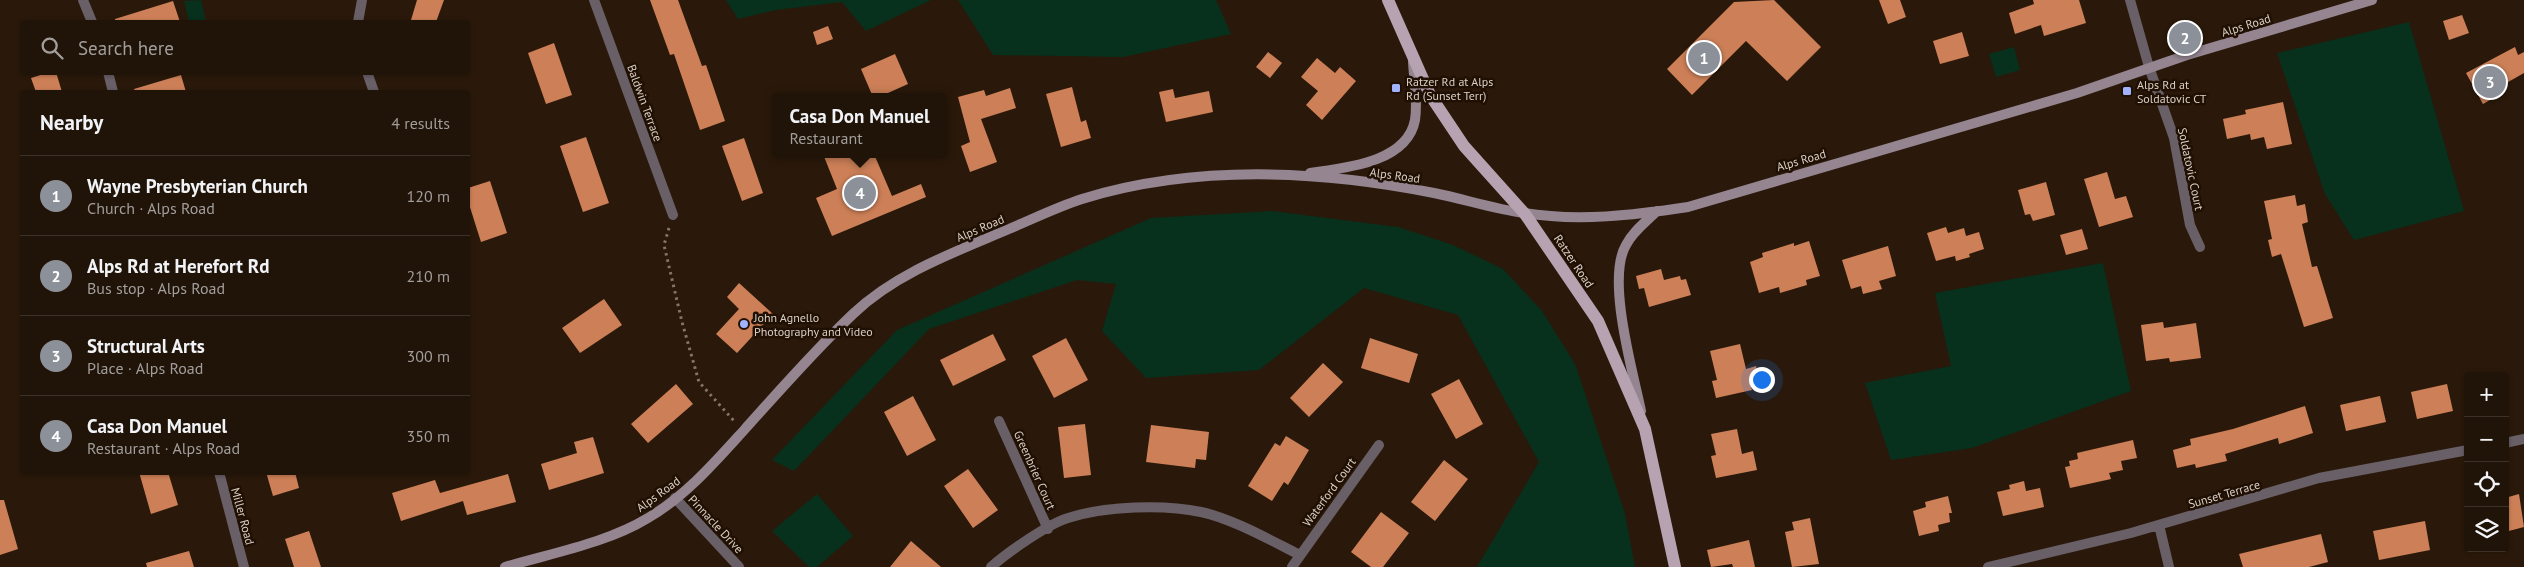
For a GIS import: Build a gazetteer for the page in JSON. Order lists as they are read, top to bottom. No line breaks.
{"streets":{"main road":["Alps Road","Ratzer Road"],"street":["Baldwin Terrace","Soldatovic Court","Greenbrier Court","Waterford Court","Sunset Terrace","Miller Road","Pinnacle Drive"]},"crossings":[["Alps Road","Soldatovic Court"],["Alps Road","Ratzer Road"],["Alps Road","Pinnacle Drive"]],"places":{"transit":["Ratzer Rd at Alps Rd (Sunset Terr)","Alps Rd at Soldatovic CT"],"other":["John Agnello Photography and Video"]},"page":{"pins":["2","1","3","4"],"search":"Search here","heading":["Nearby","4 results"],"popup":["Casa Don Manuel","Restaurant"],"list":[{"mark":"1","name":"Wayne Presbyterian Church","note":"Church · Alps Road","value":"120 m"},{"mark":"2","name":"Alps Rd at Herefort Rd","note":"Bus stop · Alps Road","value":"210 m"},{"mark":"3","name":"Structural Arts","note":"Place · Alps Road","value":"300 m"},{"mark":"4","name":"Casa Don Manuel","note":"Restaurant · Alps Road","value":"350 m"}],"map_buttons":["+","−"]}}
